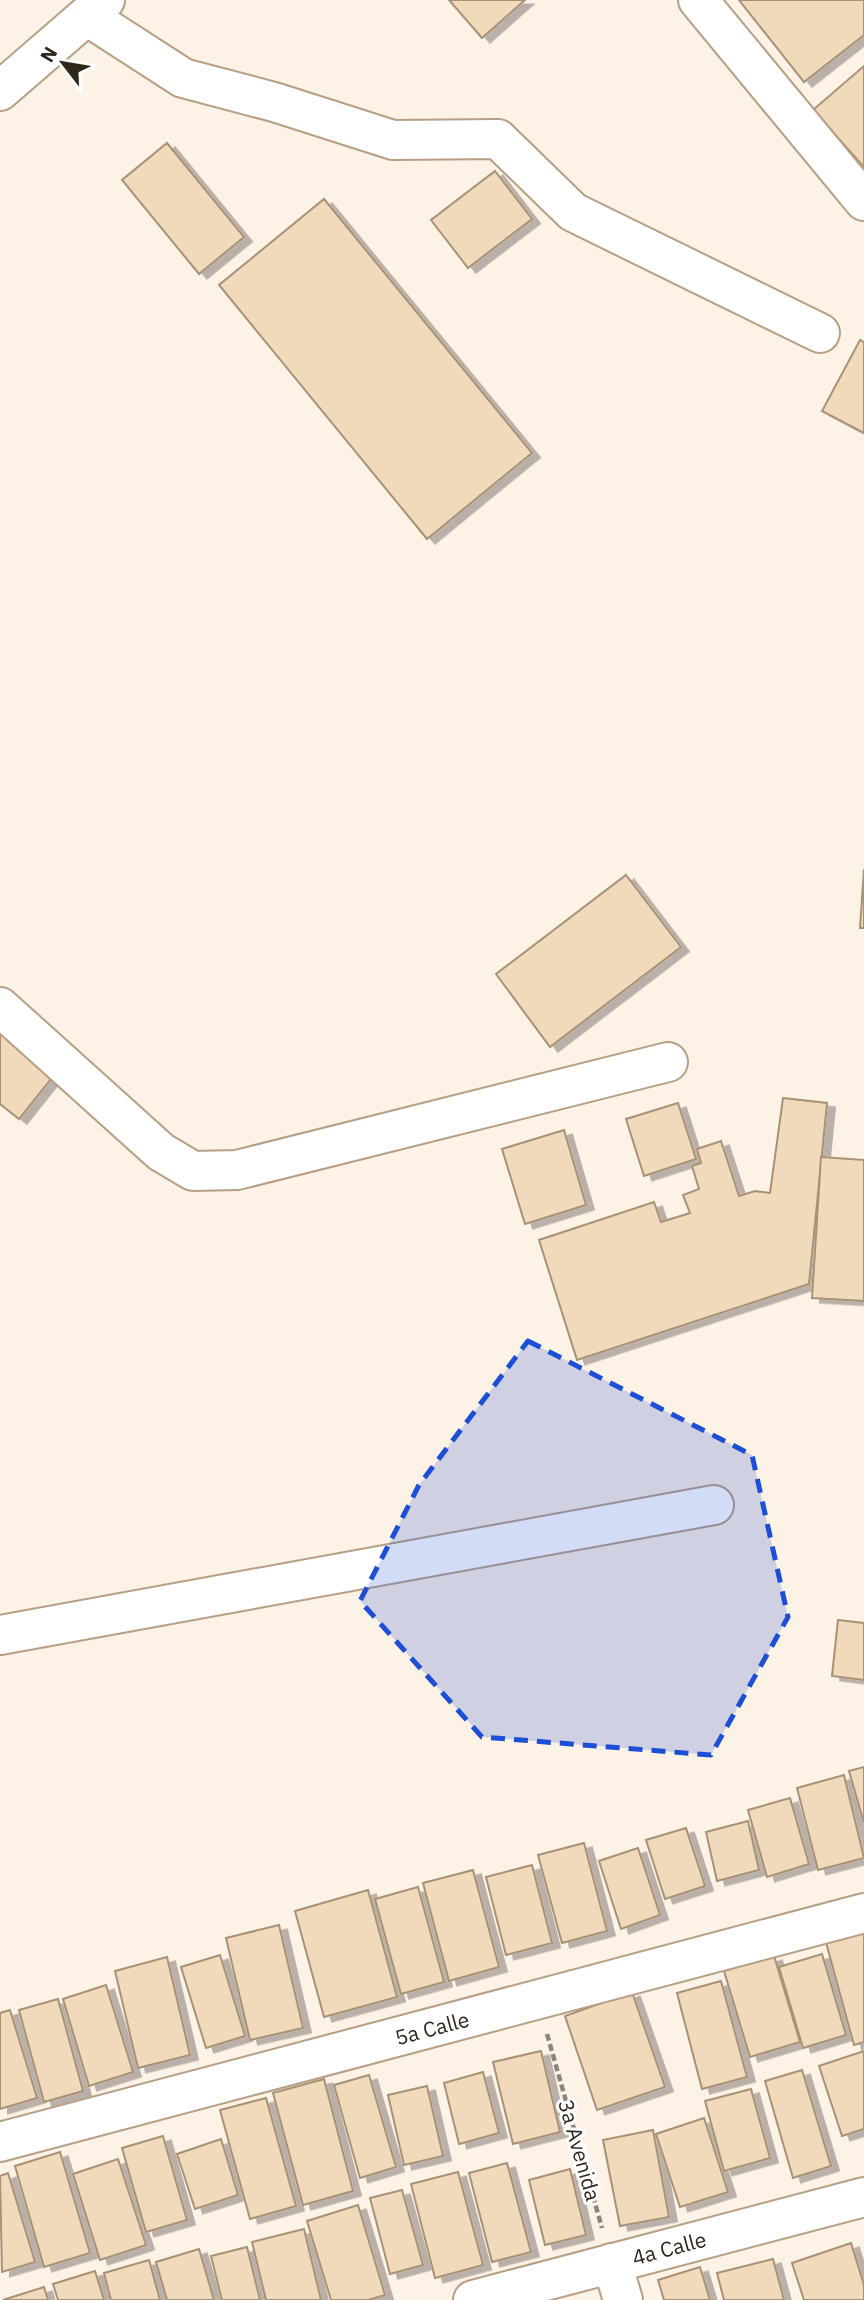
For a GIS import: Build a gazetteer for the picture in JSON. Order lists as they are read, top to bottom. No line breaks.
{"streets":{"street":["5a Calle","4a Calle"],"path":["3a Avenida"]},"crossings":[["5a Calle","3a Avenida"],["3a Avenida","4a Calle"]],"north":"top left"}
